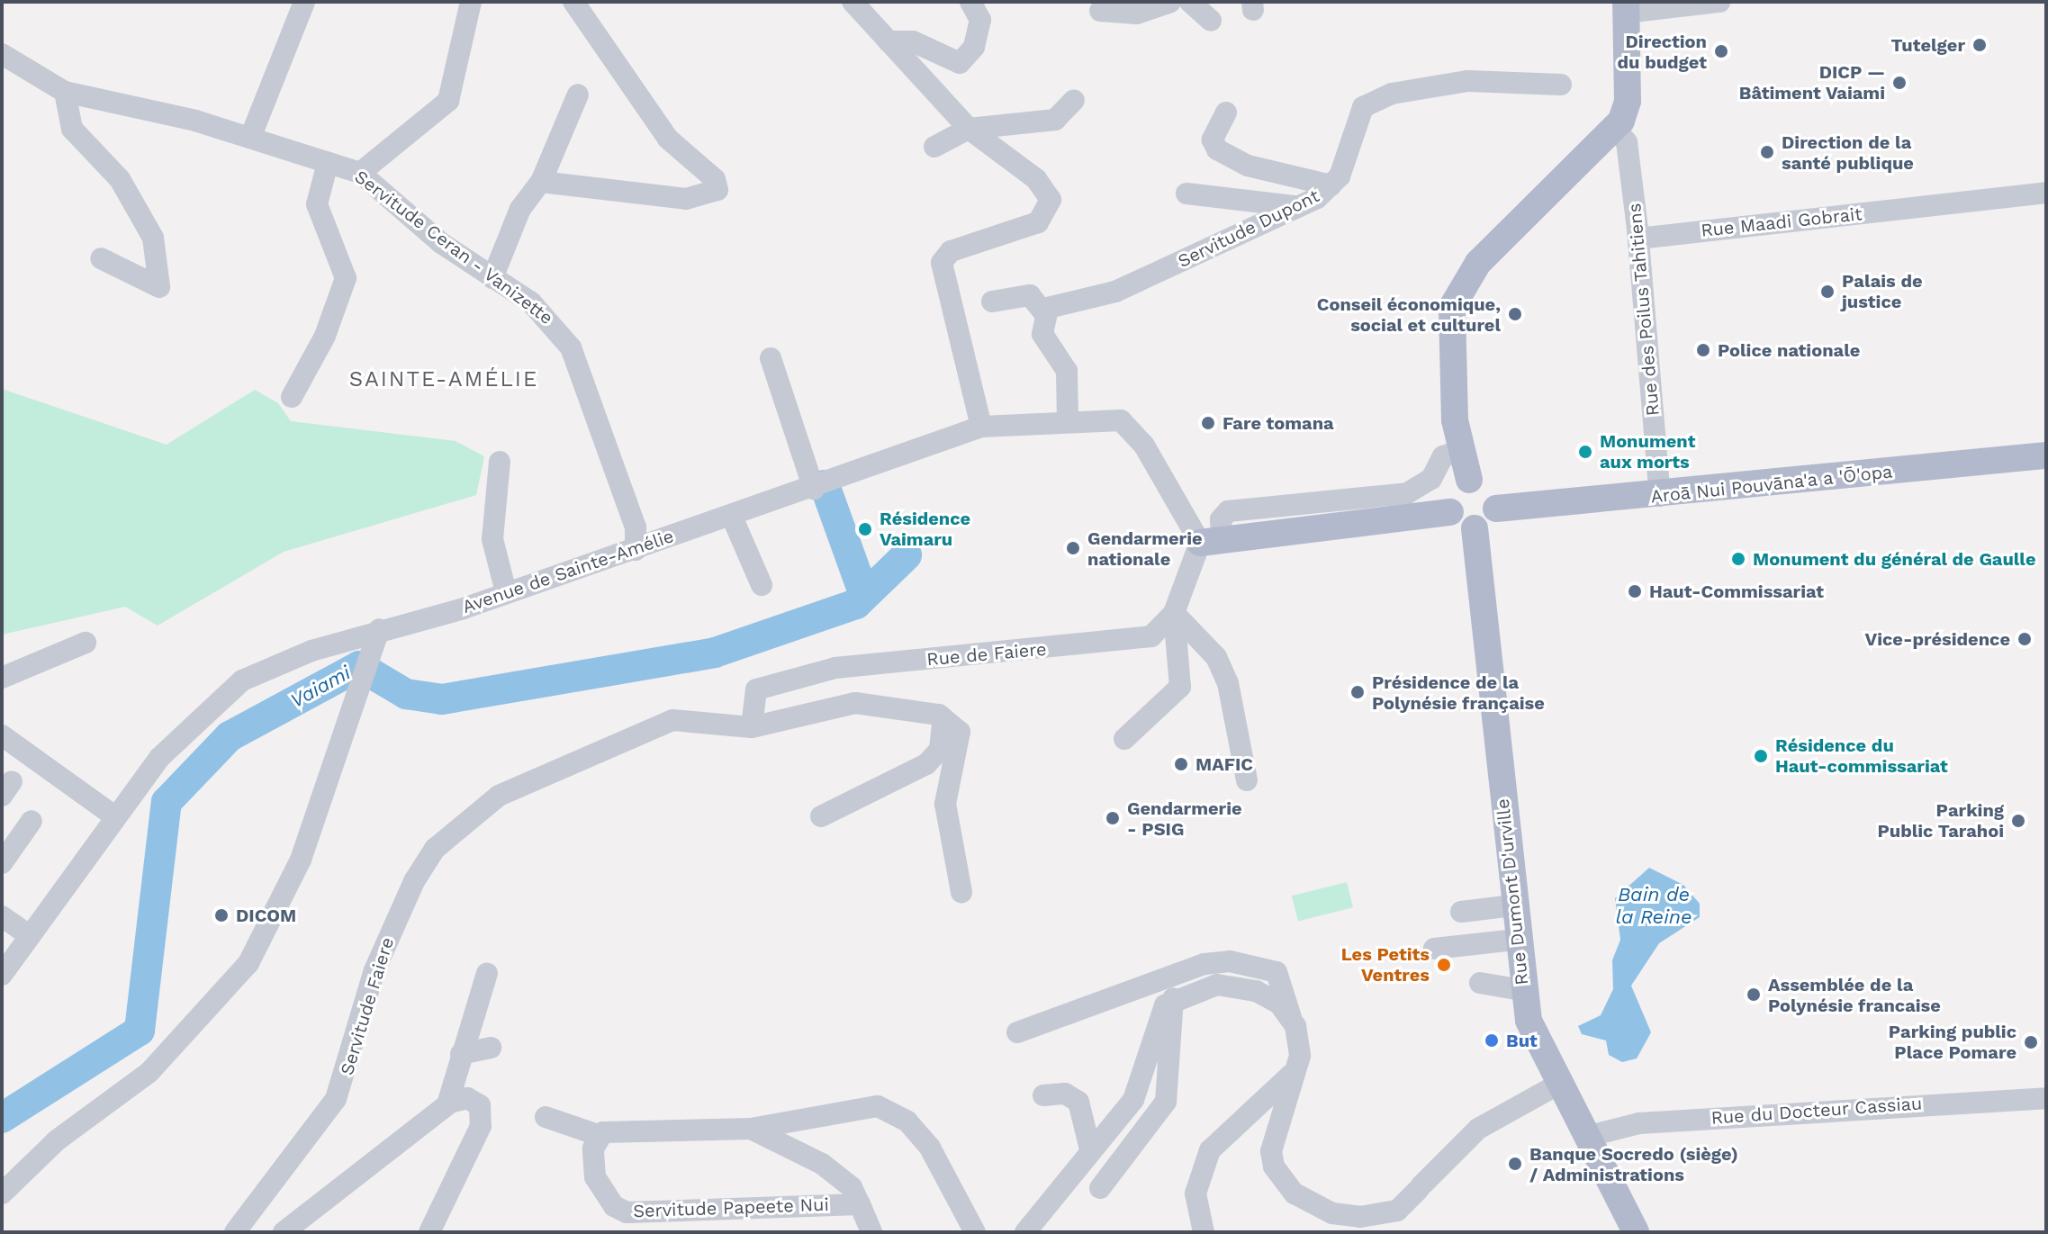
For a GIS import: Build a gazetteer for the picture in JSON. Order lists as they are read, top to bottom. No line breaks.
{"streets":{"main road":["Aroā Nui Pouvāna'a a 'Ō'opa","Rue Dumont D'urville"],"street":["Rue Maadi Gobrait","Servitude Dupont","Servitude Ceran - Vanizette","Rue des Poilus Tahitiens","Avenue de Sainte-Amélie","Rue de Faiere","Servitude Faiere","Rue du Docteur Cassiau","Servitude Papeete Nui"]},"crossings":[["Rue Maadi Gobrait","Rue des Poilus Tahitiens"],["Servitude Ceran - Vanizette","Avenue de Sainte-Amélie"],["Rue des Poilus Tahitiens","Aroā Nui Pouvāna'a a 'Ō'opa"],["Aroā Nui Pouvāna'a a 'Ō'opa","Rue Dumont D'urville"],["Avenue de Sainte-Amélie","Rue de Faiere"],["Rue de Faiere","Servitude Faiere"],["Rue Dumont D'urville","Rue du Docteur Cassiau"]],"districts":["SAINTE-AMÉLIE"],"water":["Vaiami","Bain de la Reine"],"places":["Tutelger","Direction du budget","DICP — Bâtiment Vaiami","Direction de la santé publique","Palais de justice","Conseil économique, social et culturel","Police nationale","Fare tomana","Monument aux morts","Résidence Vaimaru","Gendarmerie nationale","Monument du général de Gaulle","Haut-Commissariat","Vice-présidence","Présidence de la Polynésie française","Résidence du Haut-commissariat","MAFIC","Gendarmerie - PSIG","Parking Public Tarahoi","DICOM","Les Petits Ventres","Assemblée de la Polynésie francaise","But","Parking public Place Pomare","Banque Socredo (siège) / Administrations"]}
